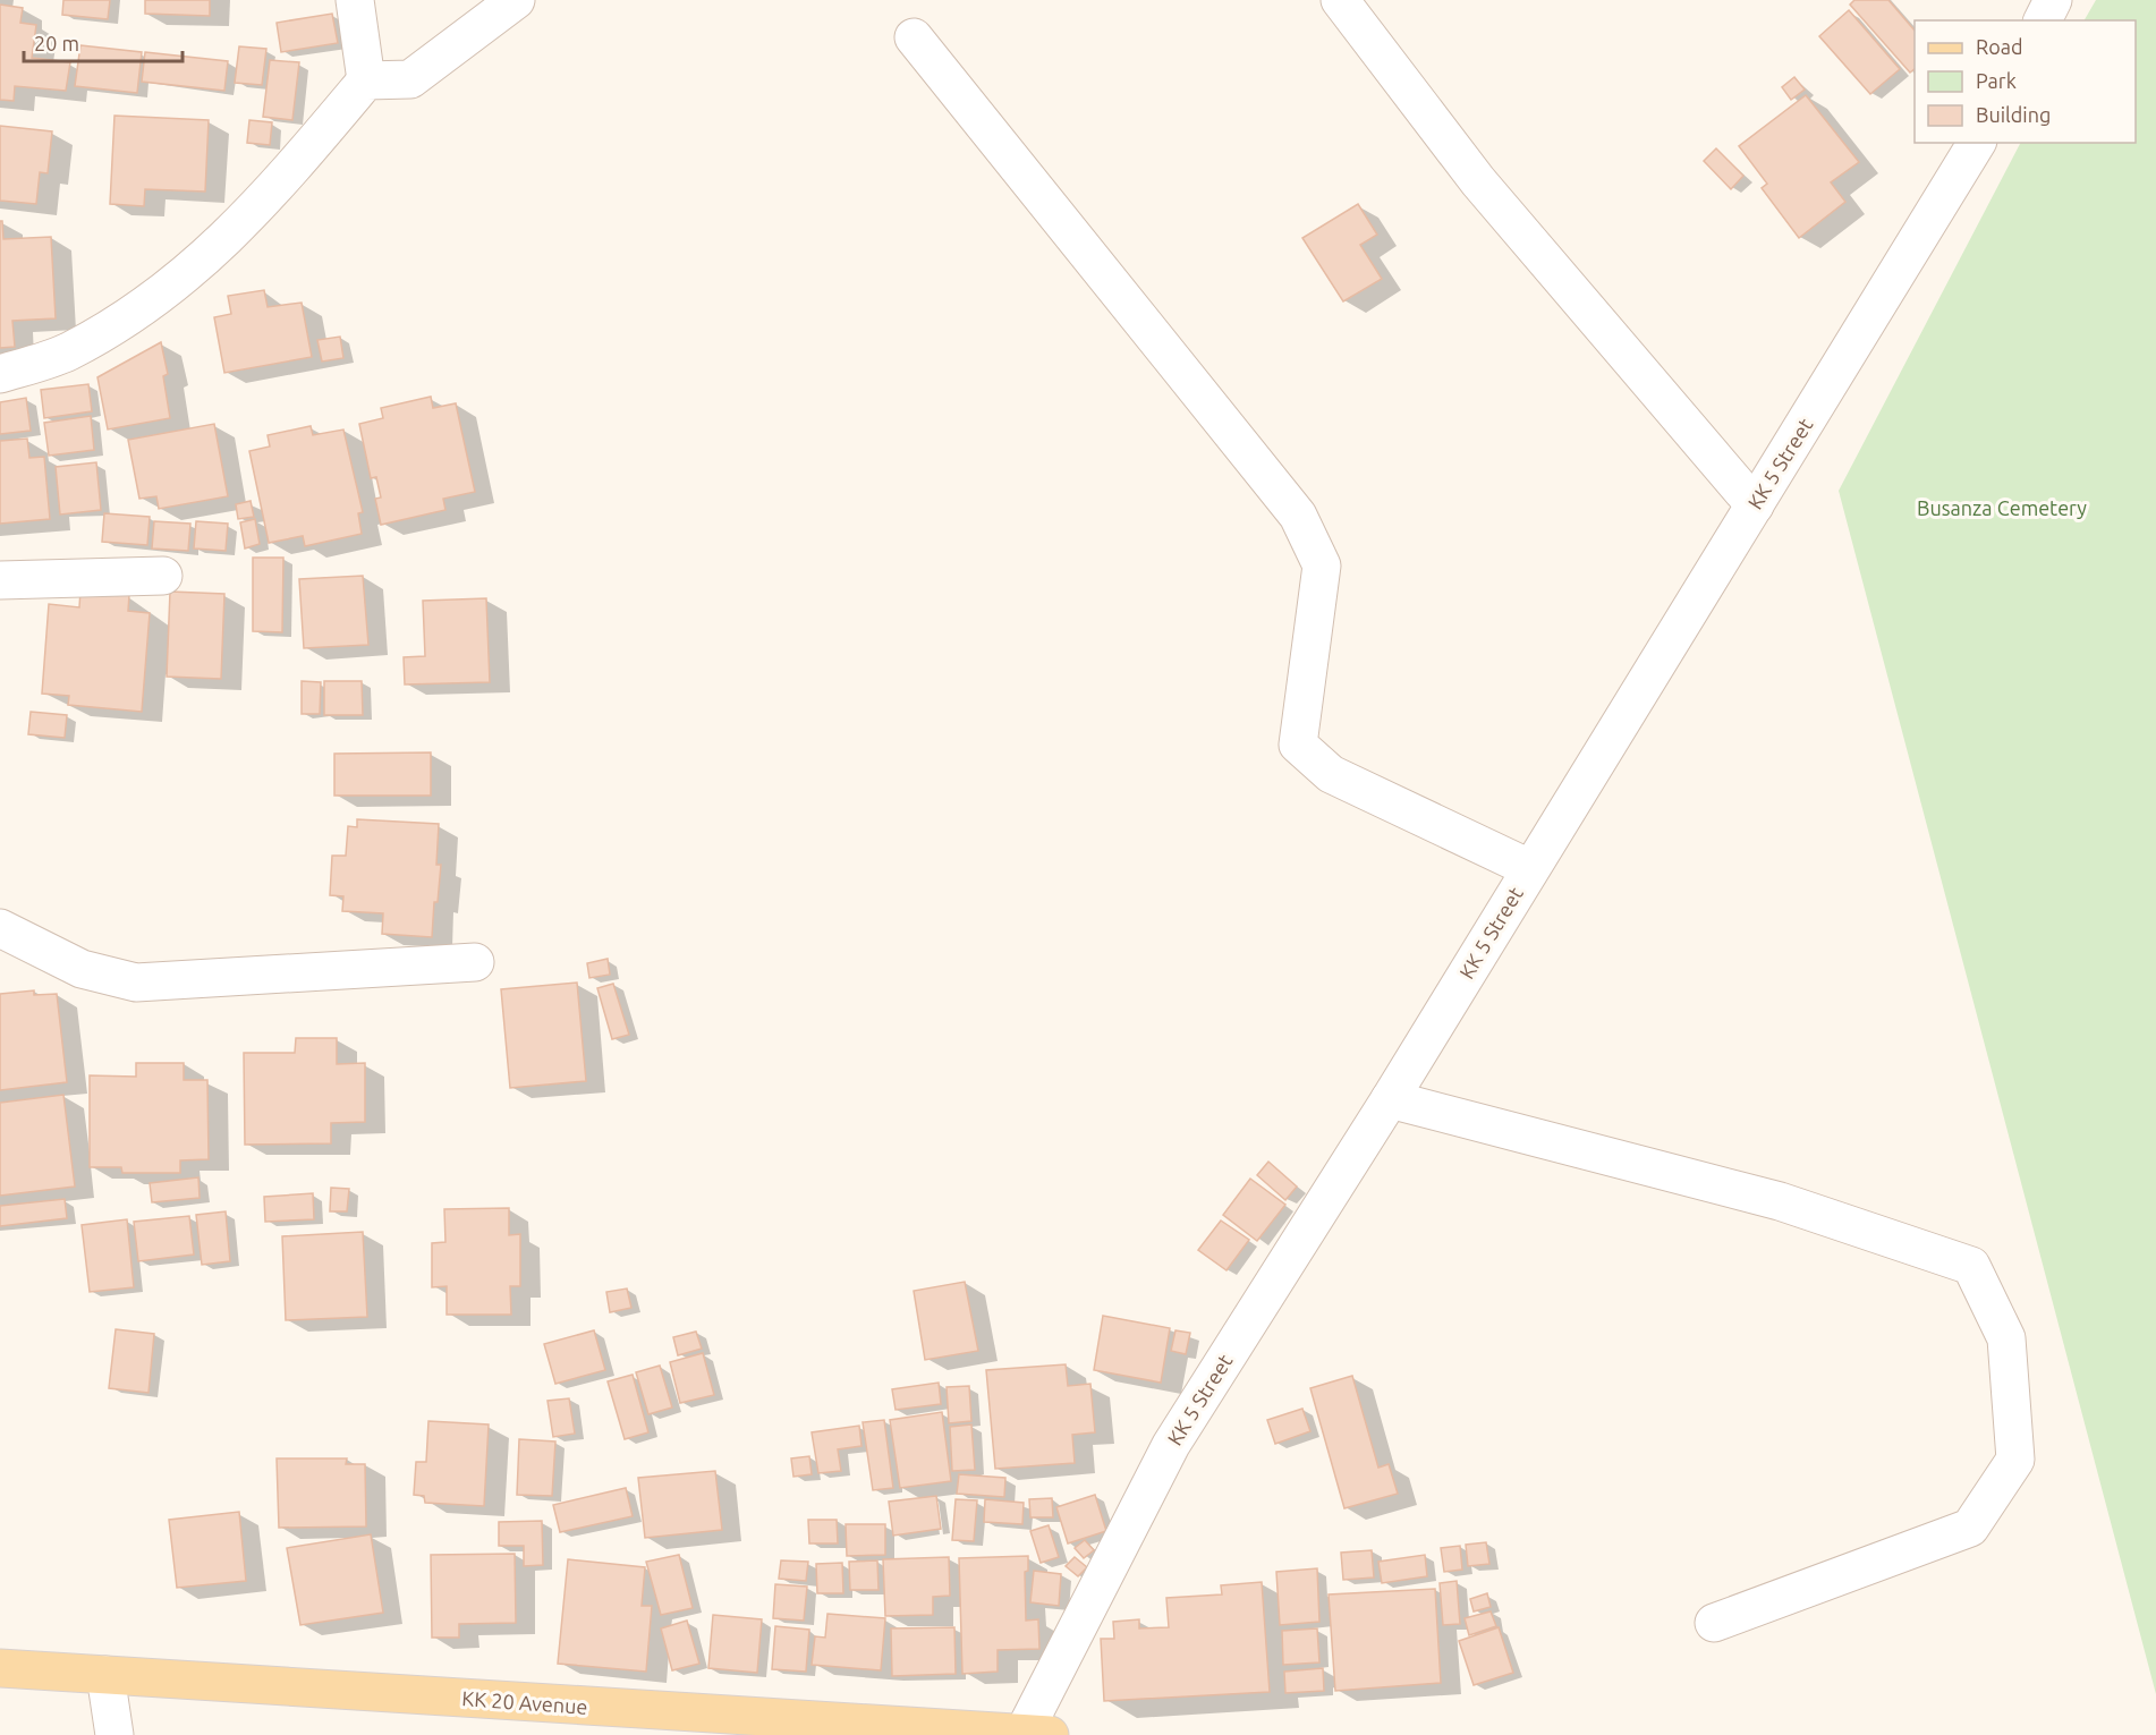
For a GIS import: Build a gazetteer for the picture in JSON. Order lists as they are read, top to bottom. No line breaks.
{"streets":{"main road":["KK 20 Avenue"],"street":["KK 5 Street"]},"crossings":[["KK 5 Street","KK 20 Avenue"]],"parks":["Busanza Cemetery"],"legend":["Road","Park","Building"],"scale_bar":"20 m"}
